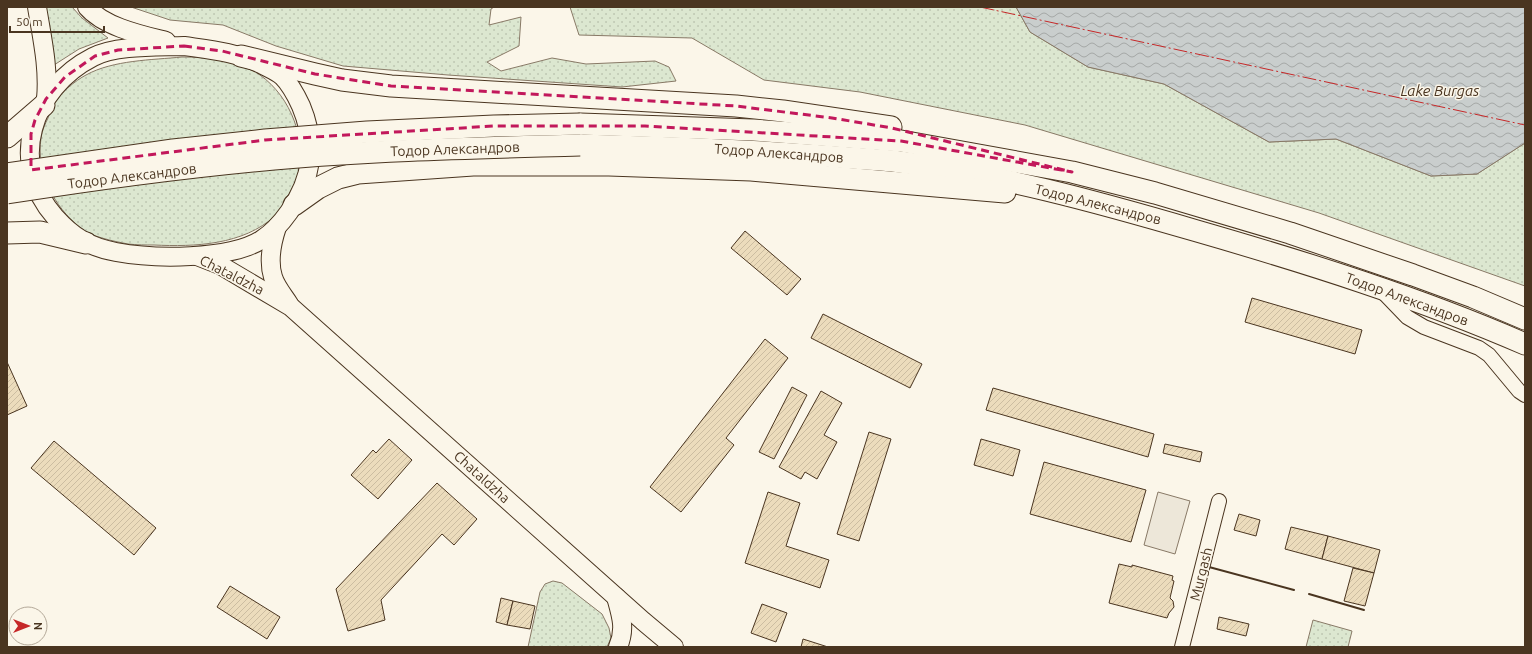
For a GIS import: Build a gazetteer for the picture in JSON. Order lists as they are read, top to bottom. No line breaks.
{"streets":{"highway":["Тодор Александров"],"main road":["Chataldzha"],"street":["Murgash"]},"water":["Lake Burgas"],"scale_bar":"50 m","north":"right"}
